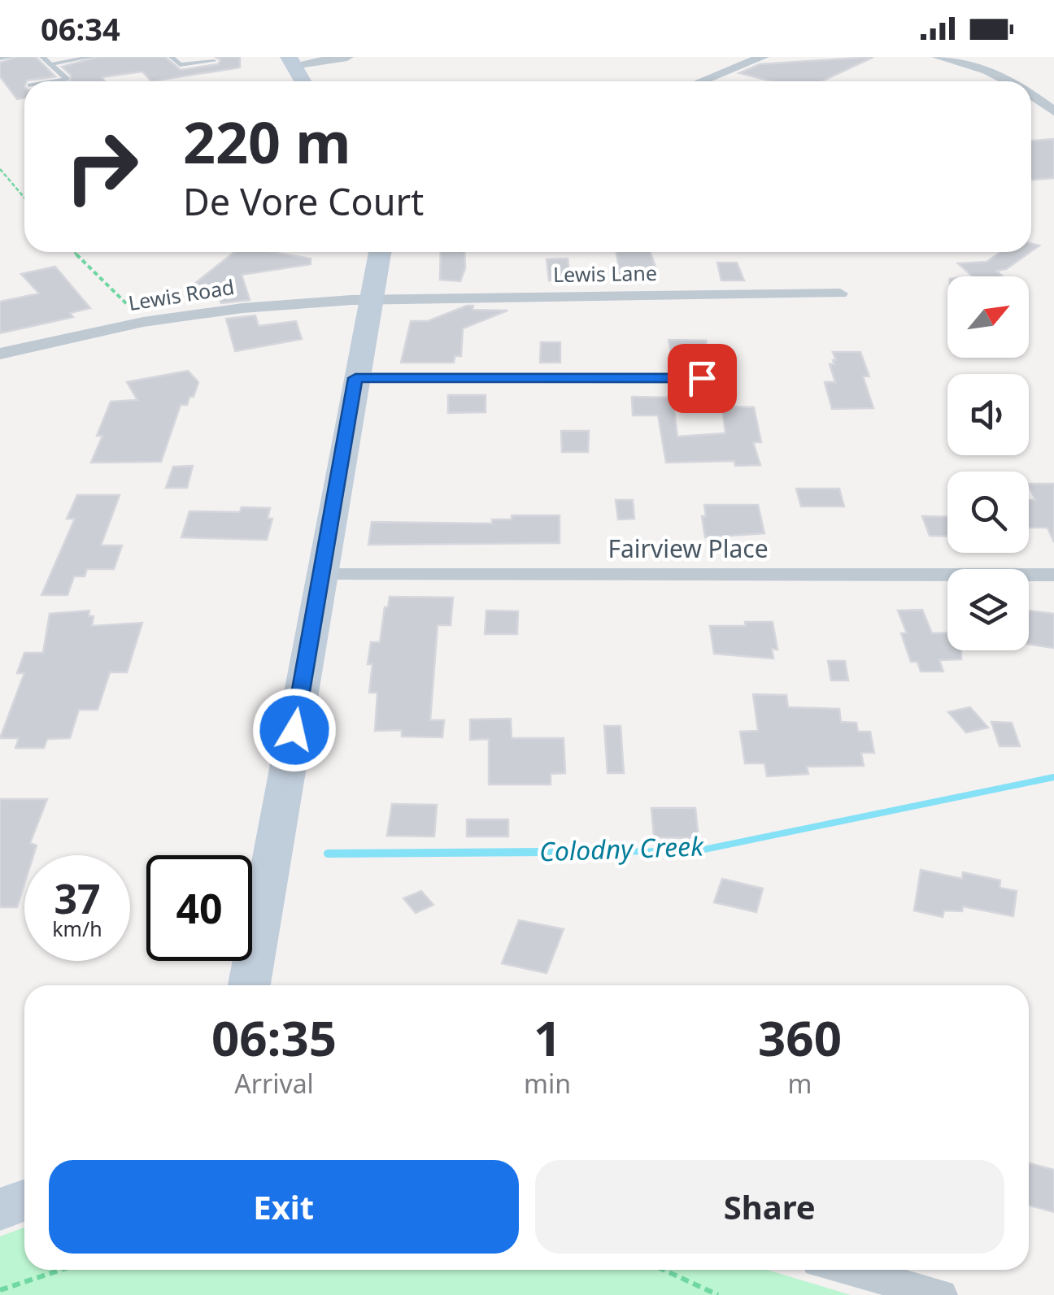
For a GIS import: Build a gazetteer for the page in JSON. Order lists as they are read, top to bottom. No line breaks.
{"streets":{"street":["Lewis Lane","Lewis Road","Fairview Place"]},"crossings":[["Lewis Lane","Lewis Road"]],"water":["Colodny Creek"],"north":"top right","page":{"status":"06:34","turn":["220 m","De Vore Court"],"speed":"37 km/h","limit":"40","eta":["06:35","Arrival","1","min","360","m"],"buttons":["Exit","Share"]}}
